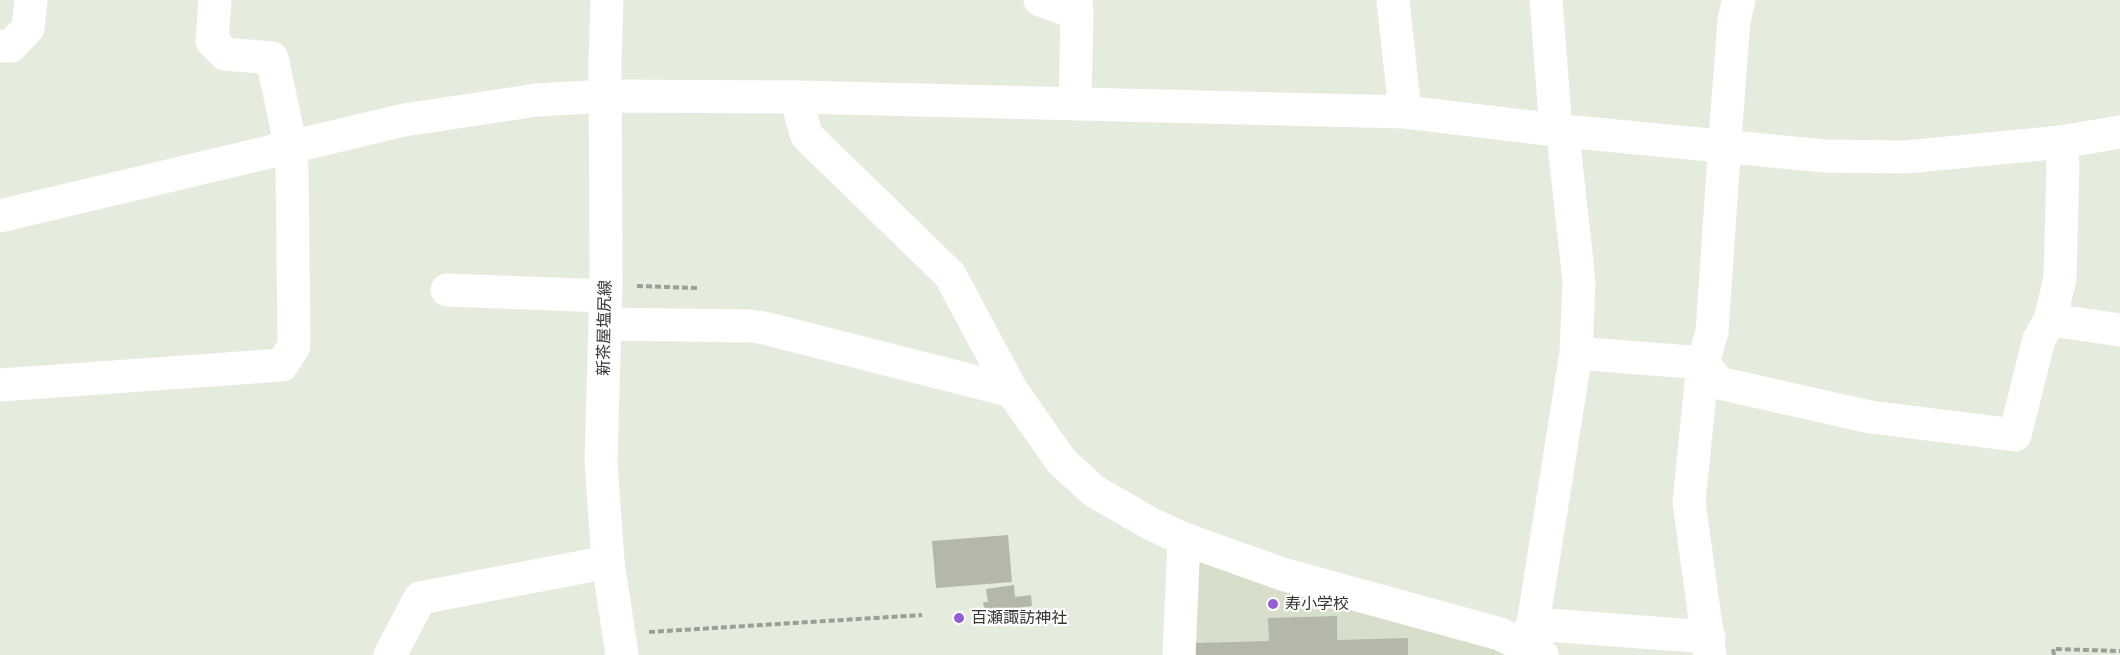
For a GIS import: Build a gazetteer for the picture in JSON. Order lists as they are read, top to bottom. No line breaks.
{"streets":{"street":["新茶屋塩尻線"]},"places":["寿小学校","百瀬諏訪神社"]}
